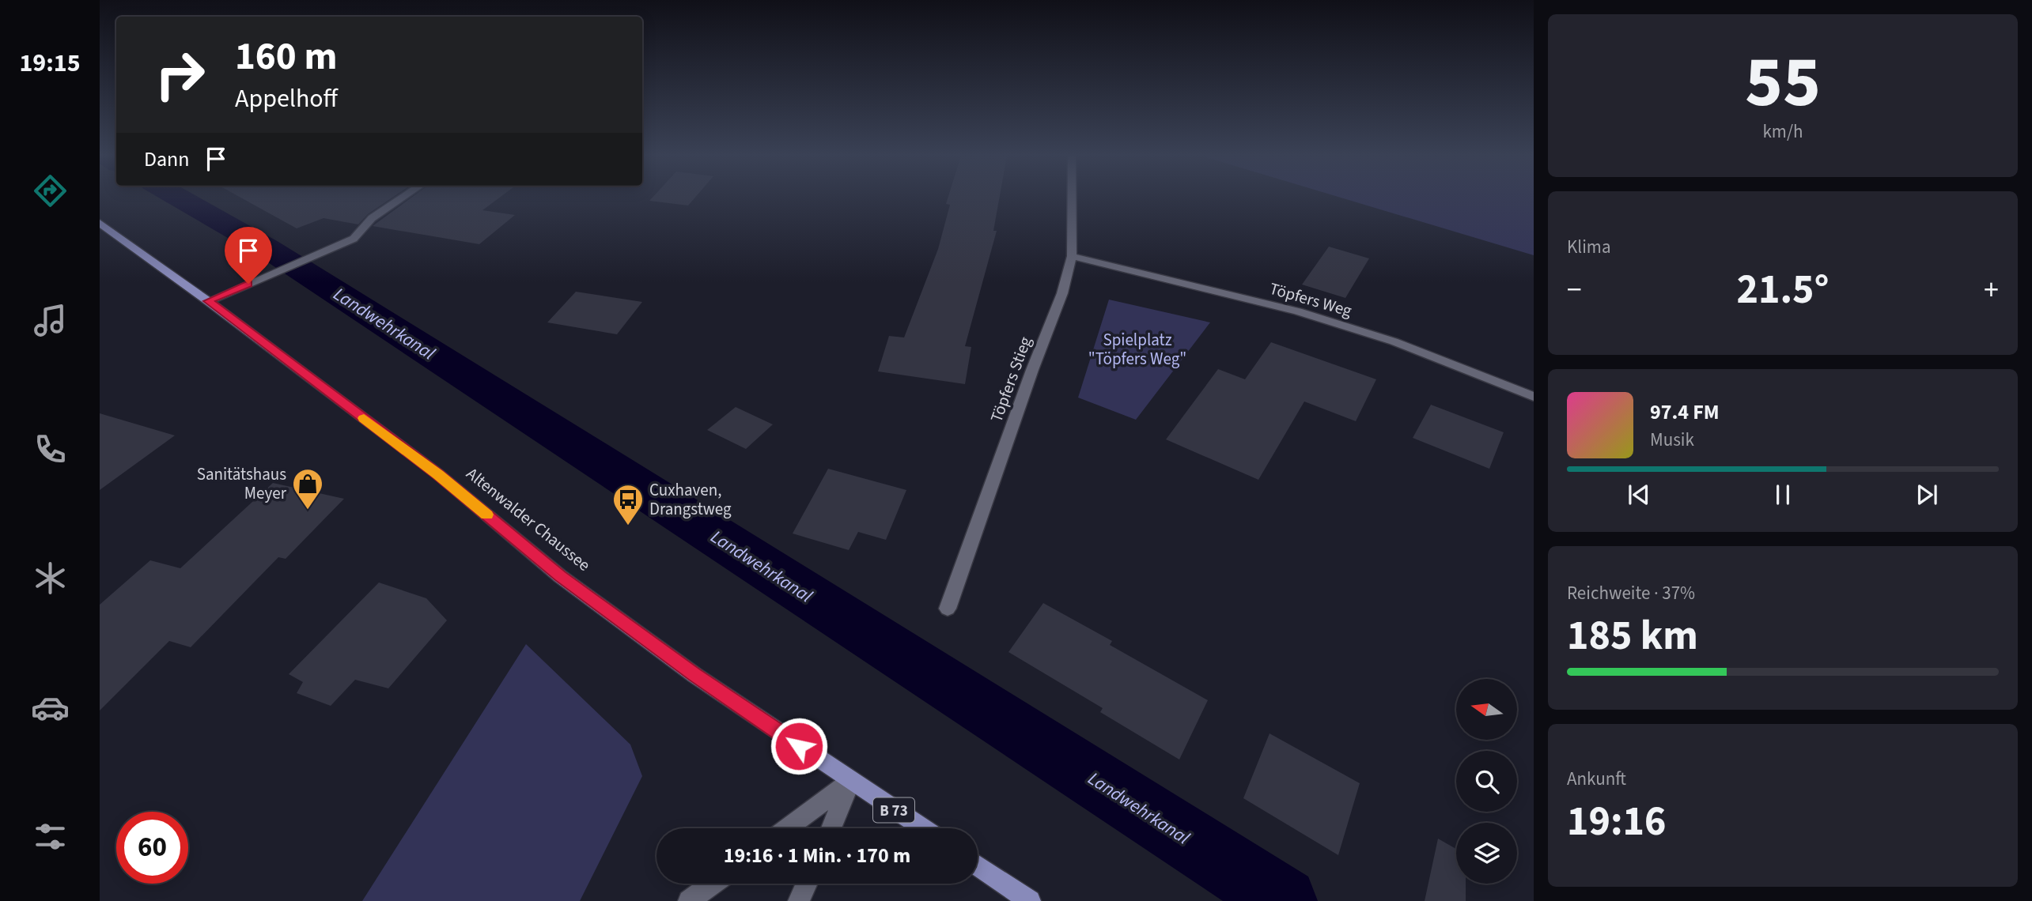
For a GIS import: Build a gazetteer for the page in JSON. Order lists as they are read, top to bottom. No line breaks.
{"streets":{"main road":["Altenwalder Chaussee","B 73"],"street":["Töpfers Weg","Töpfers Stieg"]},"crossings":[["Töpfers Weg","Töpfers Stieg"]],"water":["Landwehrkanal"],"parks":["Spielplatz \"Töpfers Weg\""],"places":{"shop":["Sanitätshaus Meyer"],"bus stop":["Cuxhaven, Drangstweg"]},"north":"left","page":{"tabs":"19:15","tile":[["55","km/h"],"Klima",["Reichweite · 37%","185 km"],["Ankunft","19:16"]],"turn":["160 m","Appelhoff"],"then":"Dann","heat":["−","21.5°","+"],"song":["97.4 FM","Musik"],"limit":"60","trip":"19:16 · 1 Min. · 170 m"}}
